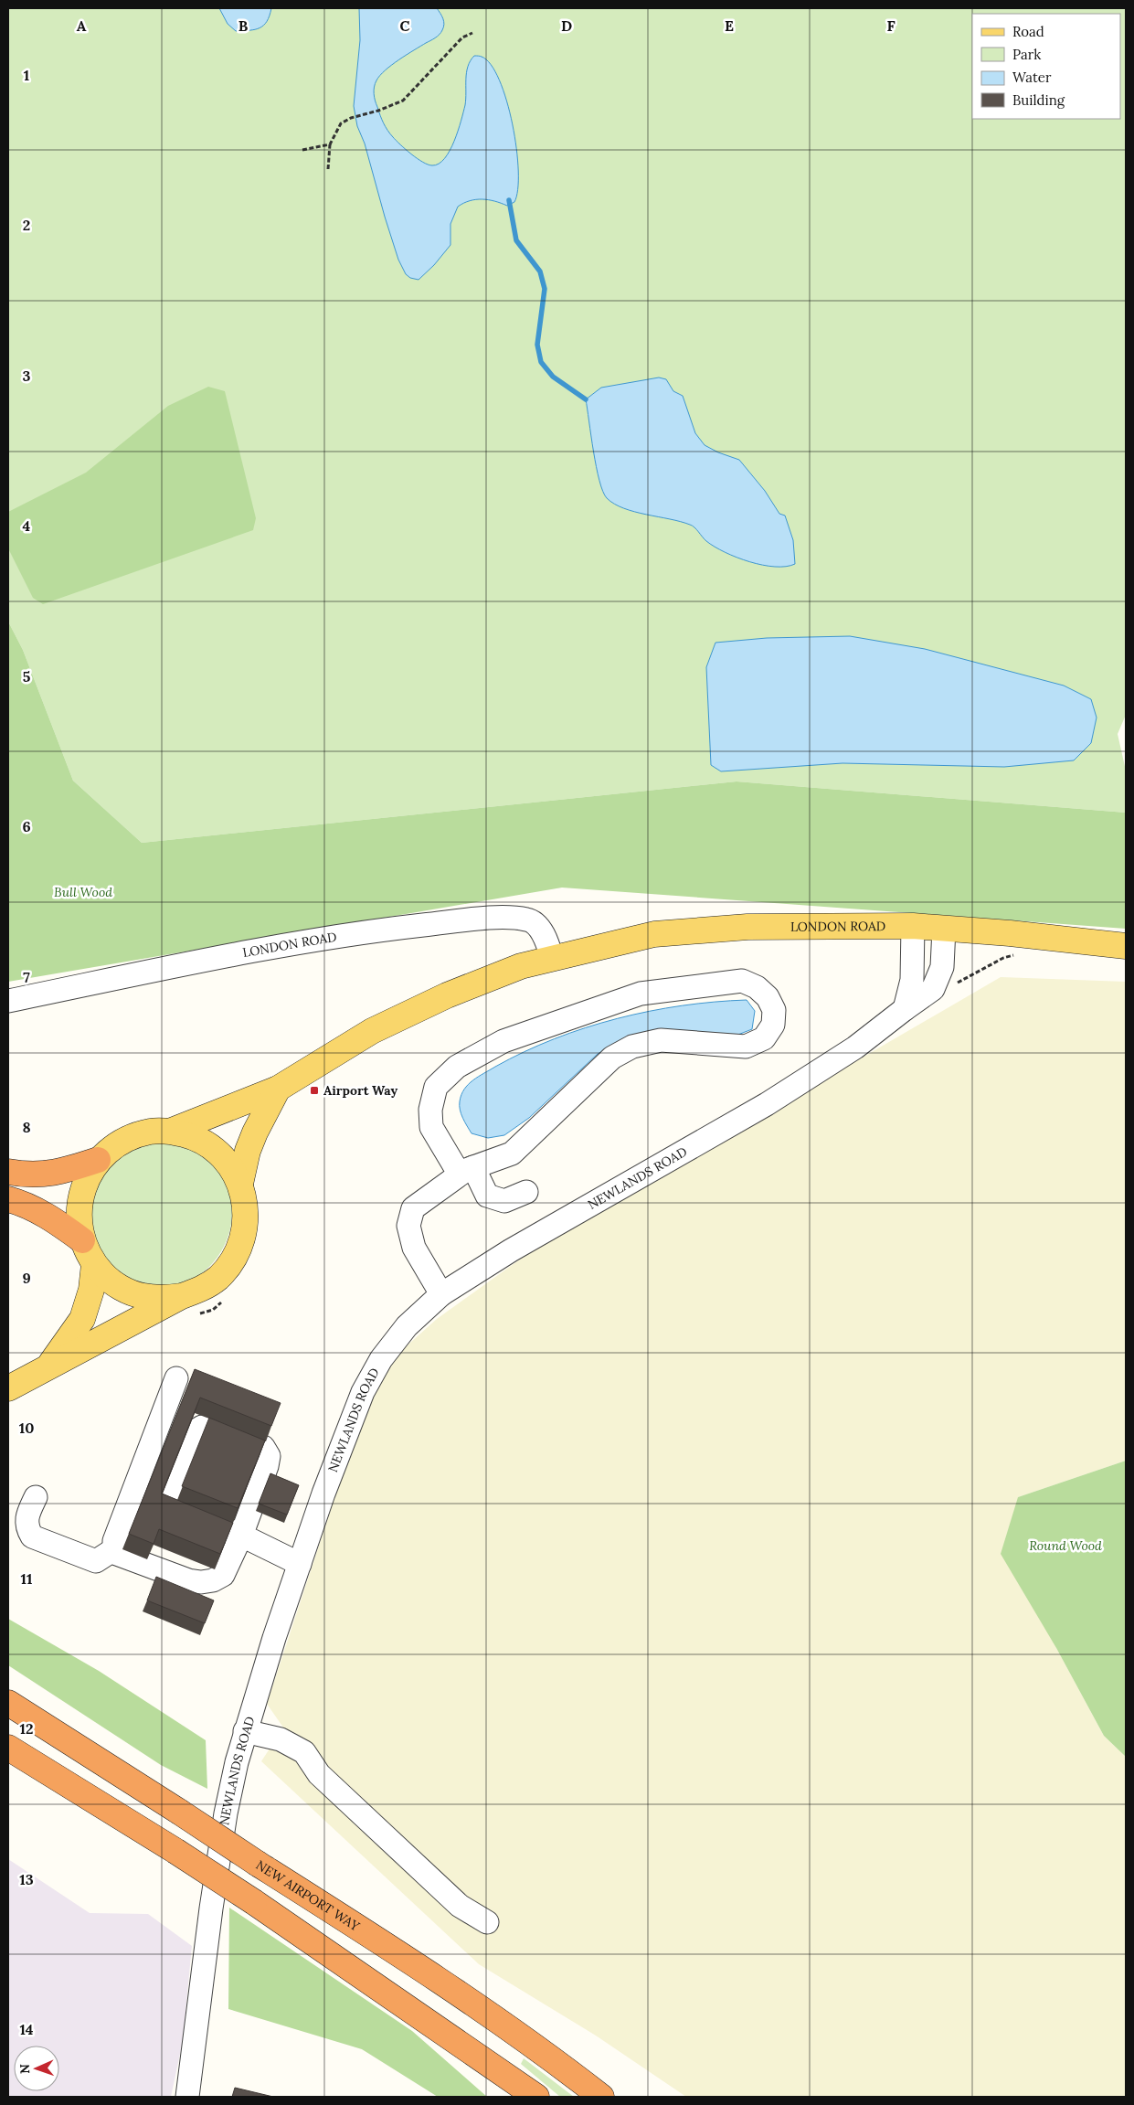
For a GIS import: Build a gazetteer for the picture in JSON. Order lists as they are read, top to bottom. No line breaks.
{"streets":{"highway":["NEW AIRPORT WAY"],"main road":["LONDON ROAD"],"street":["NEWLANDS ROAD"]},"parks":["Bull Wood","Round Wood"],"places":{"transit":["Airport Way"]},"legend":["Road","Park","Water","Building"],"north":"left","grid":{"columns":["A","B","C","D","E","F"],"rows":["1","2","3","4","5","6","7","8","9","10","11","12","13","14"]}}
